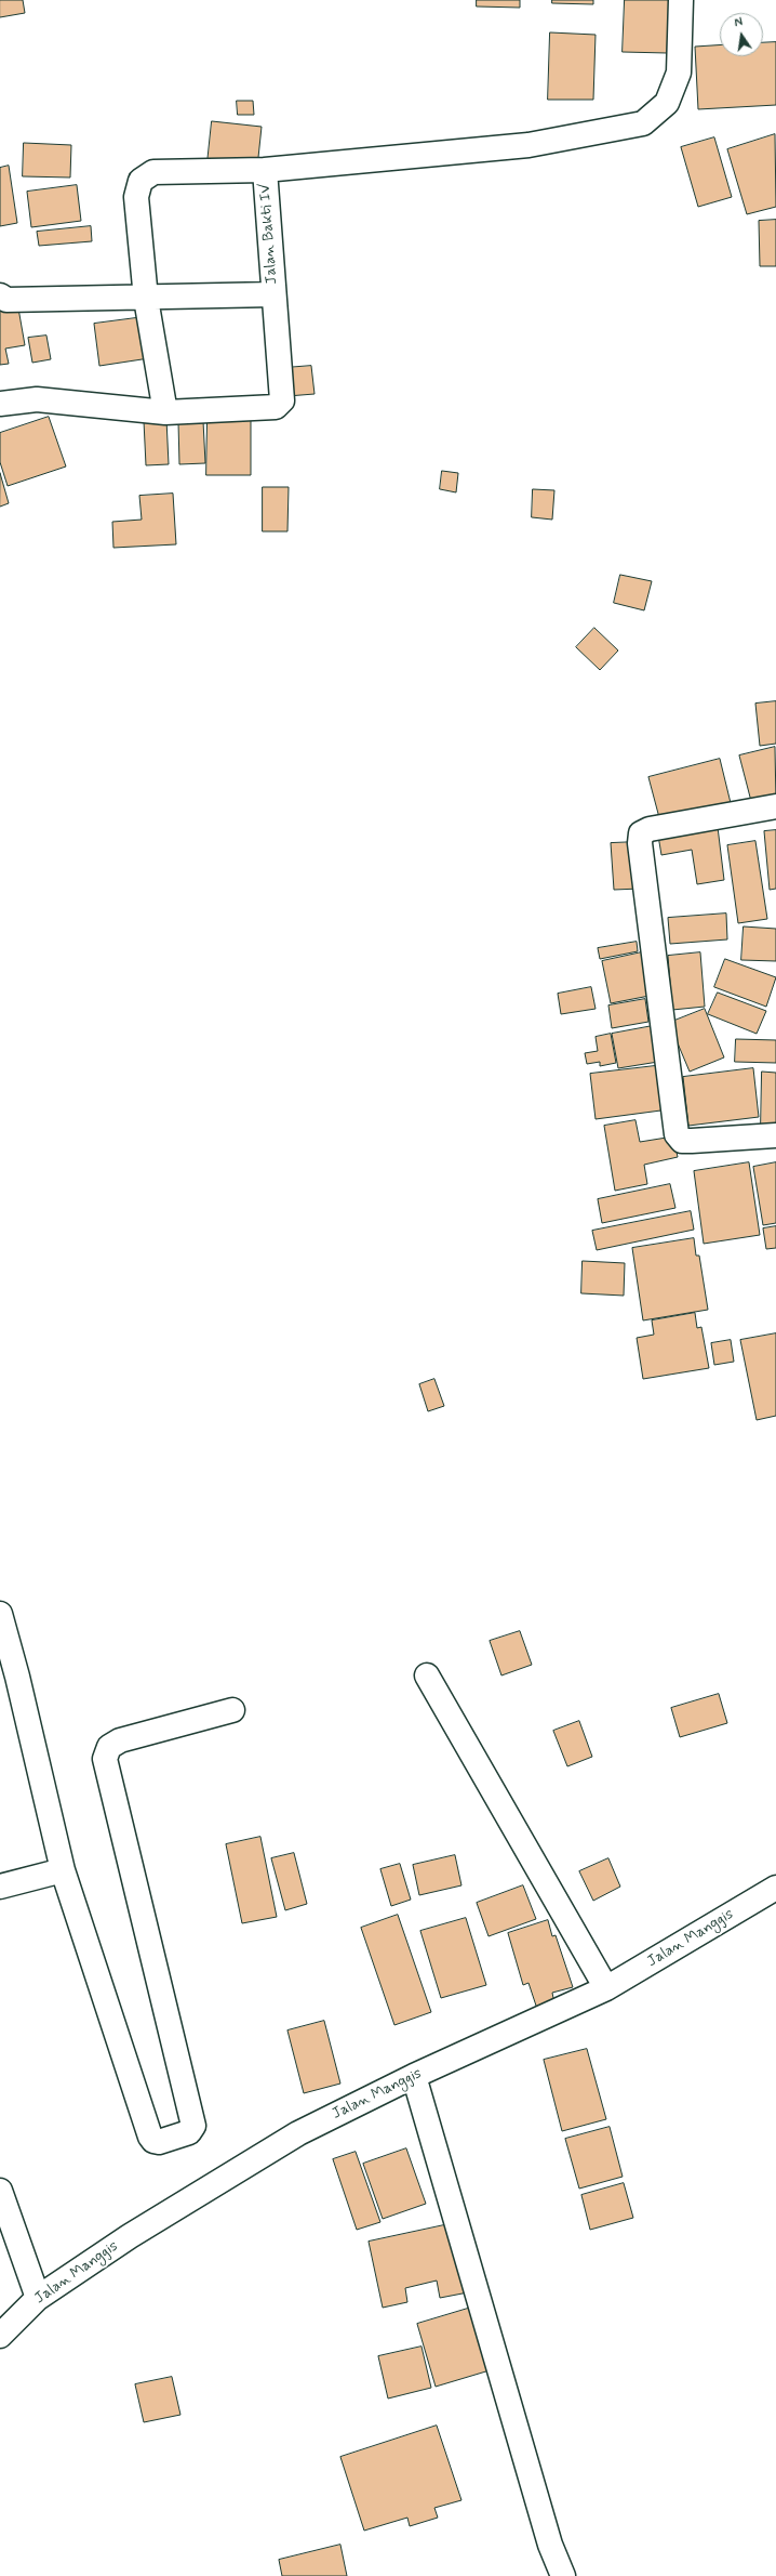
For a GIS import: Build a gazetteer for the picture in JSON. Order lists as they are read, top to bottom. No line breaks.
{"streets":{"street":["Jalan Bakti IV","Jalan Manggis"]},"north":"top"}
